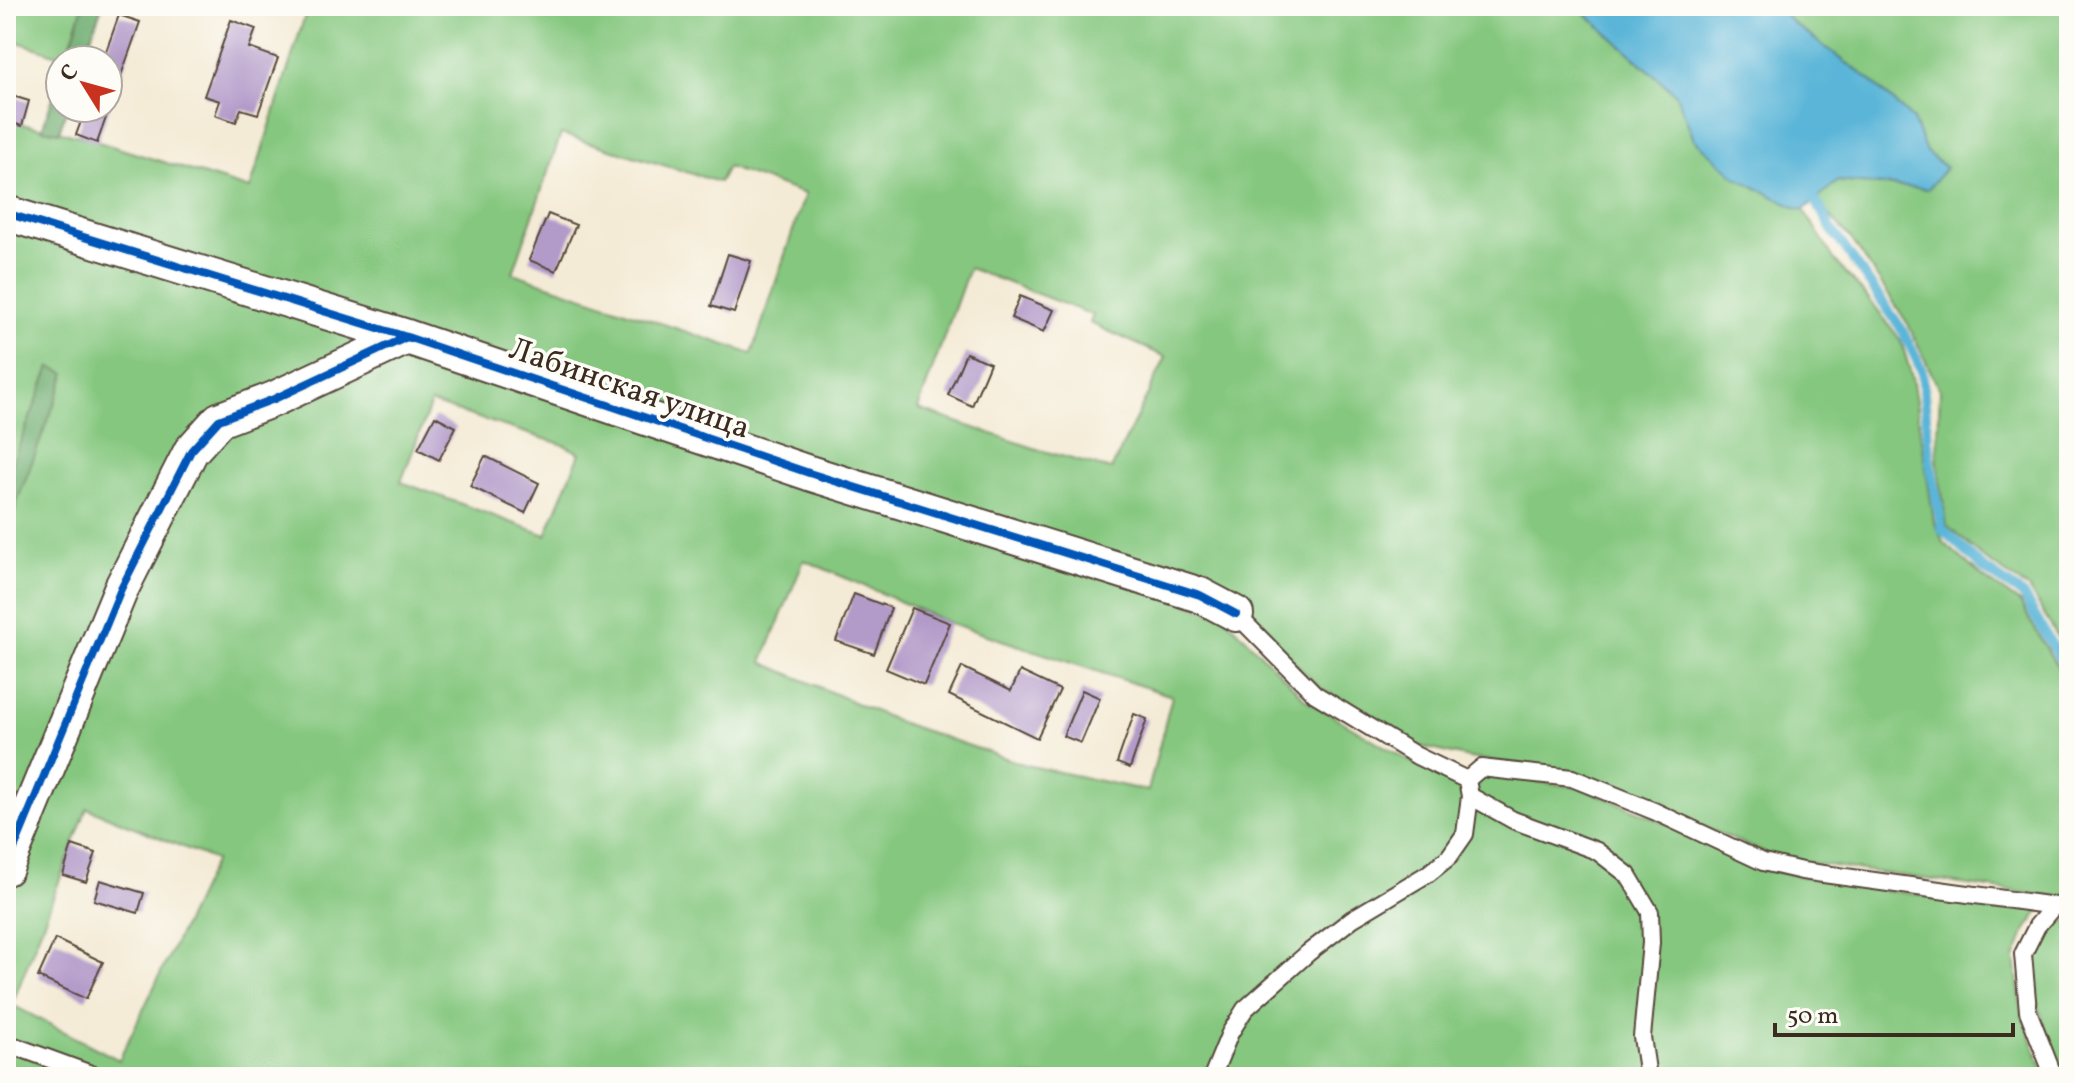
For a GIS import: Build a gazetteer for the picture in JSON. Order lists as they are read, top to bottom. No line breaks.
{"streets":{"street":["Лабинская улица"]},"scale_bar":"50 m","north":"top left"}
